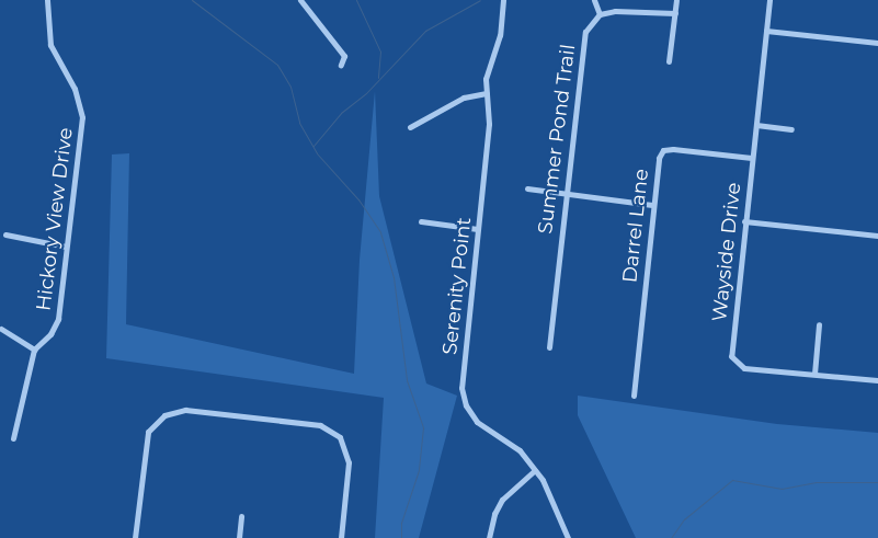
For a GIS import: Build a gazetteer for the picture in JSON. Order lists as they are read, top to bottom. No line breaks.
{"streets":{"street":["Summer Pond Trail","Hickory View Drive","Darrel Lane","Wayside Drive","Serenity Point"]},"crossings":[["Darrel Lane","Wayside Drive"]]}
